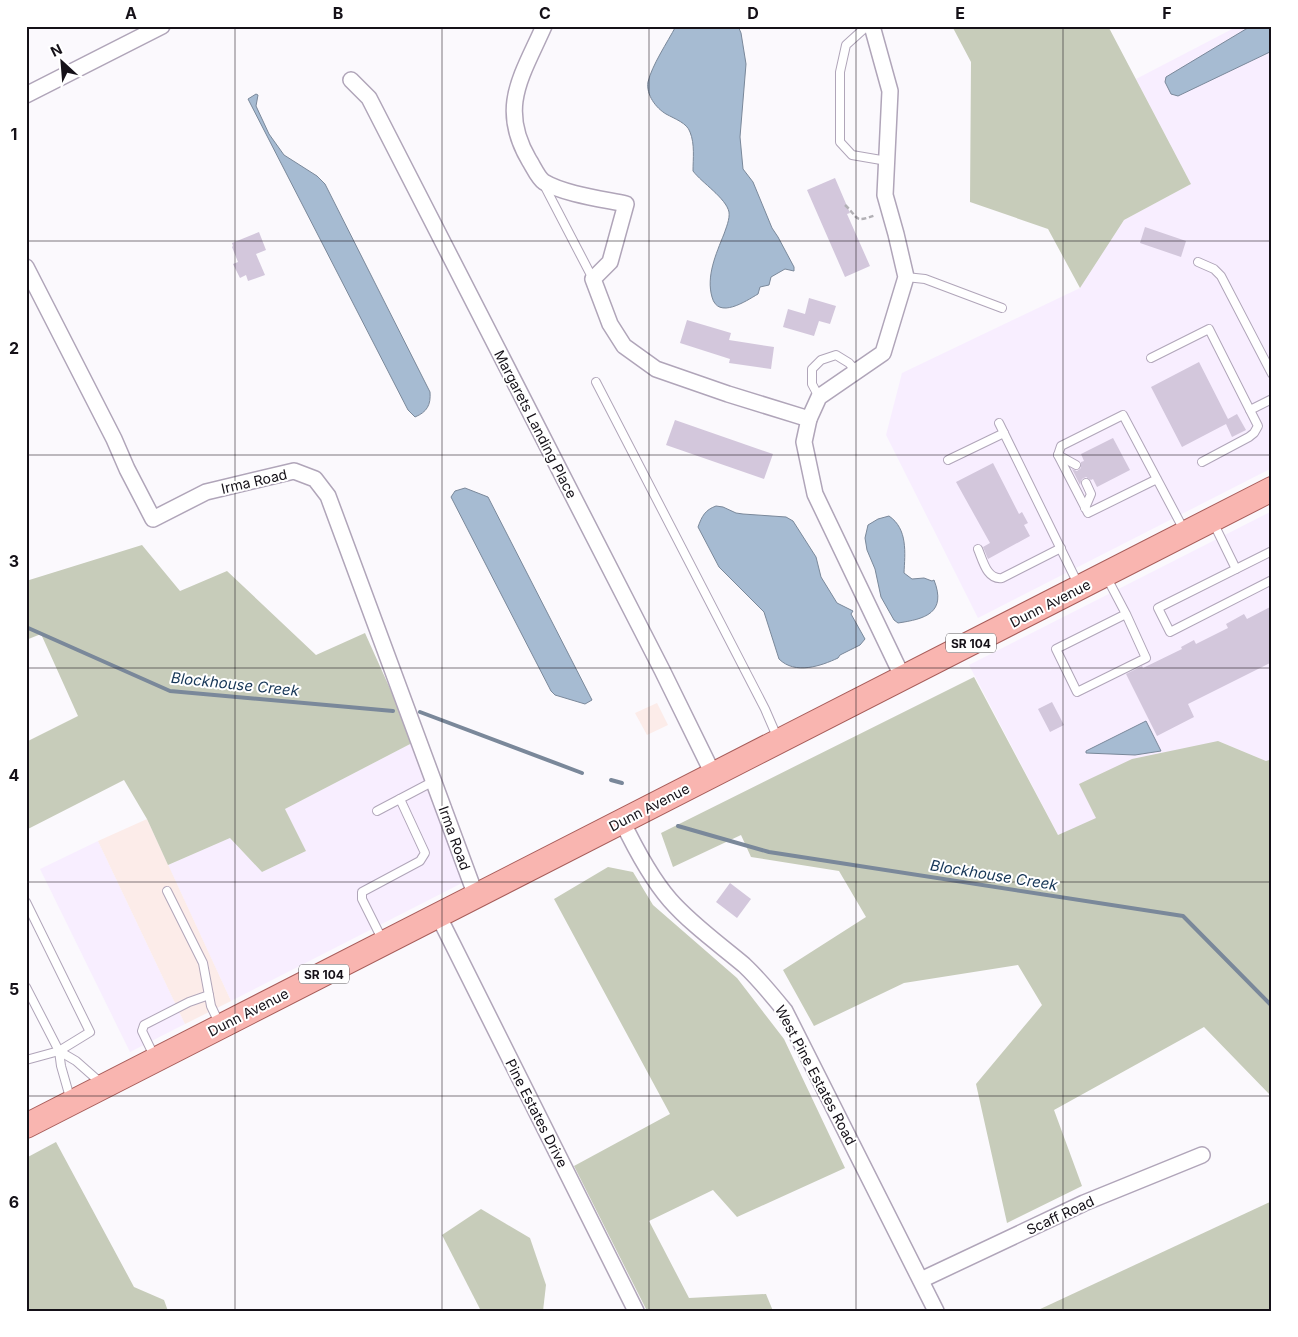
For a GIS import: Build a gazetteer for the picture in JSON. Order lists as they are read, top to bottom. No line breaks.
{"streets":{"main road":["Dunn Avenue","SR 104"],"street":["Margarets Landing Place","Irma Road","West Pine Estates Road","Pine Estates Drive","Scaff Road"]},"crossings":[["Margarets Landing Place","Dunn Avenue"],["Irma Road","Dunn Avenue"],["Dunn Avenue","West Pine Estates Road"],["Dunn Avenue","Pine Estates Drive"],["West Pine Estates Road","Scaff Road"]],"water":["Blockhouse Creek"],"north":"top left","grid":{"columns":["A","B","C","D","E","F"],"rows":["1","2","3","4","5","6"]}}
